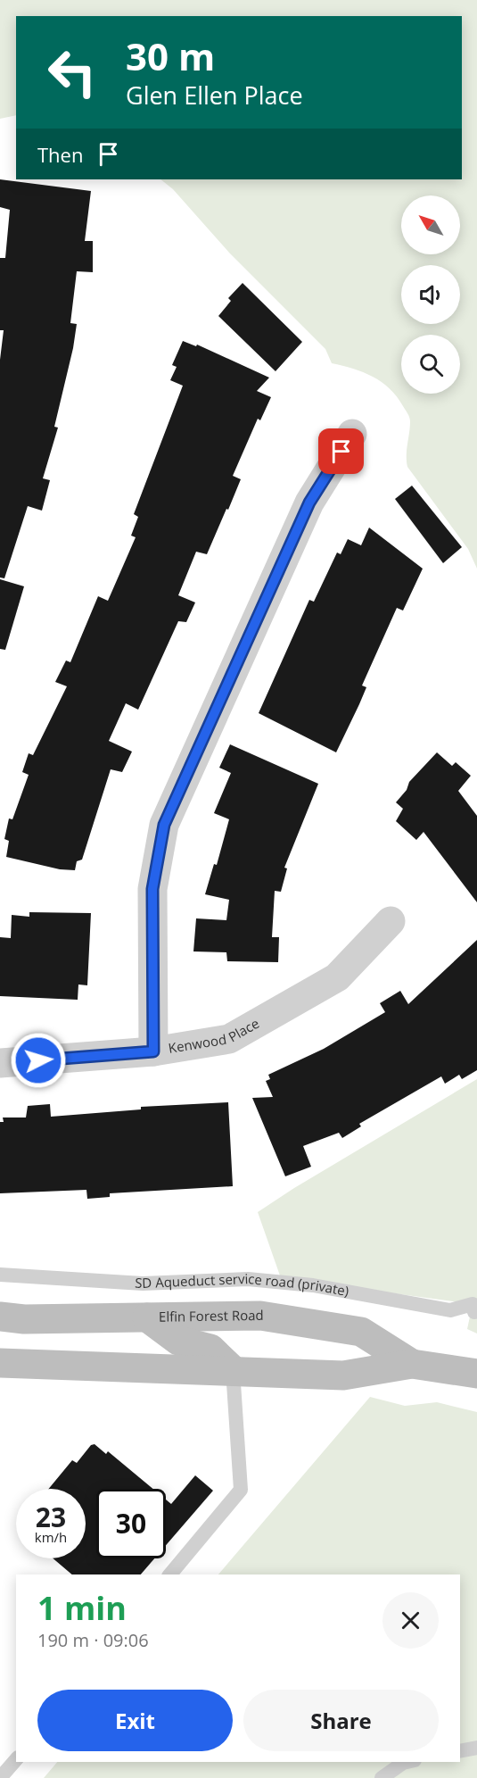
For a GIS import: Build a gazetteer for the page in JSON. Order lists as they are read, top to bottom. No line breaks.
{"streets":{"main road":["Elfin Forest Road"],"street":["Kenwood Place"],"lane":["SD Aqueduct service road (private)"]},"north":"top left","page":{"turn":["30 m","Glen Ellen Place"],"then":"Then","speed":"23 km/h","limit":"30","heading":["1 min","190 m · 09:06"],"buttons":["Exit","Share"]}}
